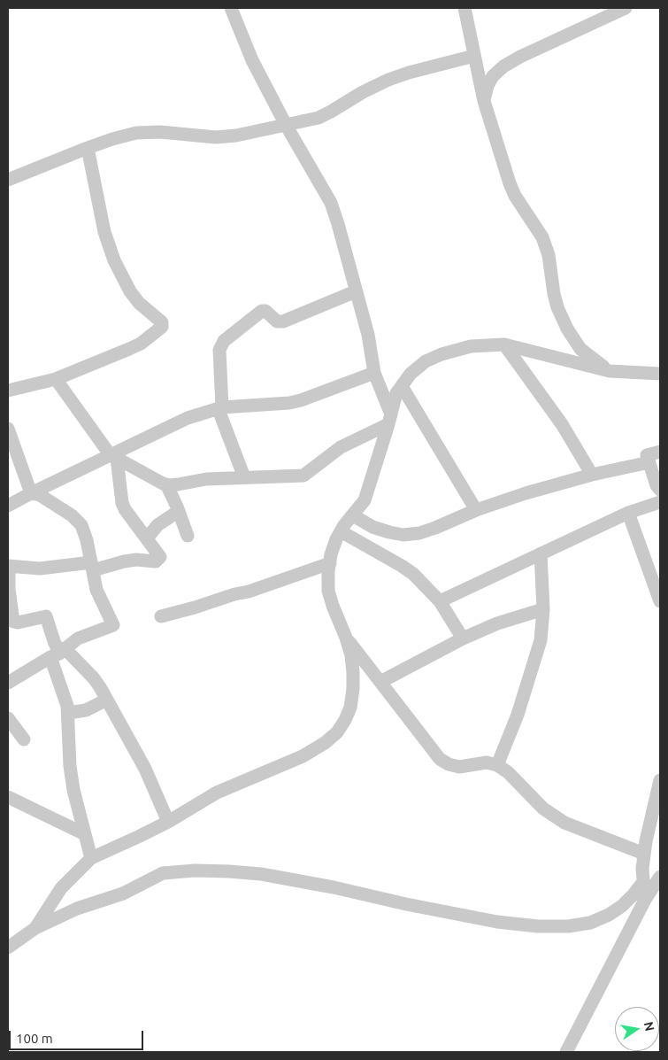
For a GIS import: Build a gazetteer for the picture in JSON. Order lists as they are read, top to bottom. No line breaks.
{"scale_bar":"100 m","north":"right"}
